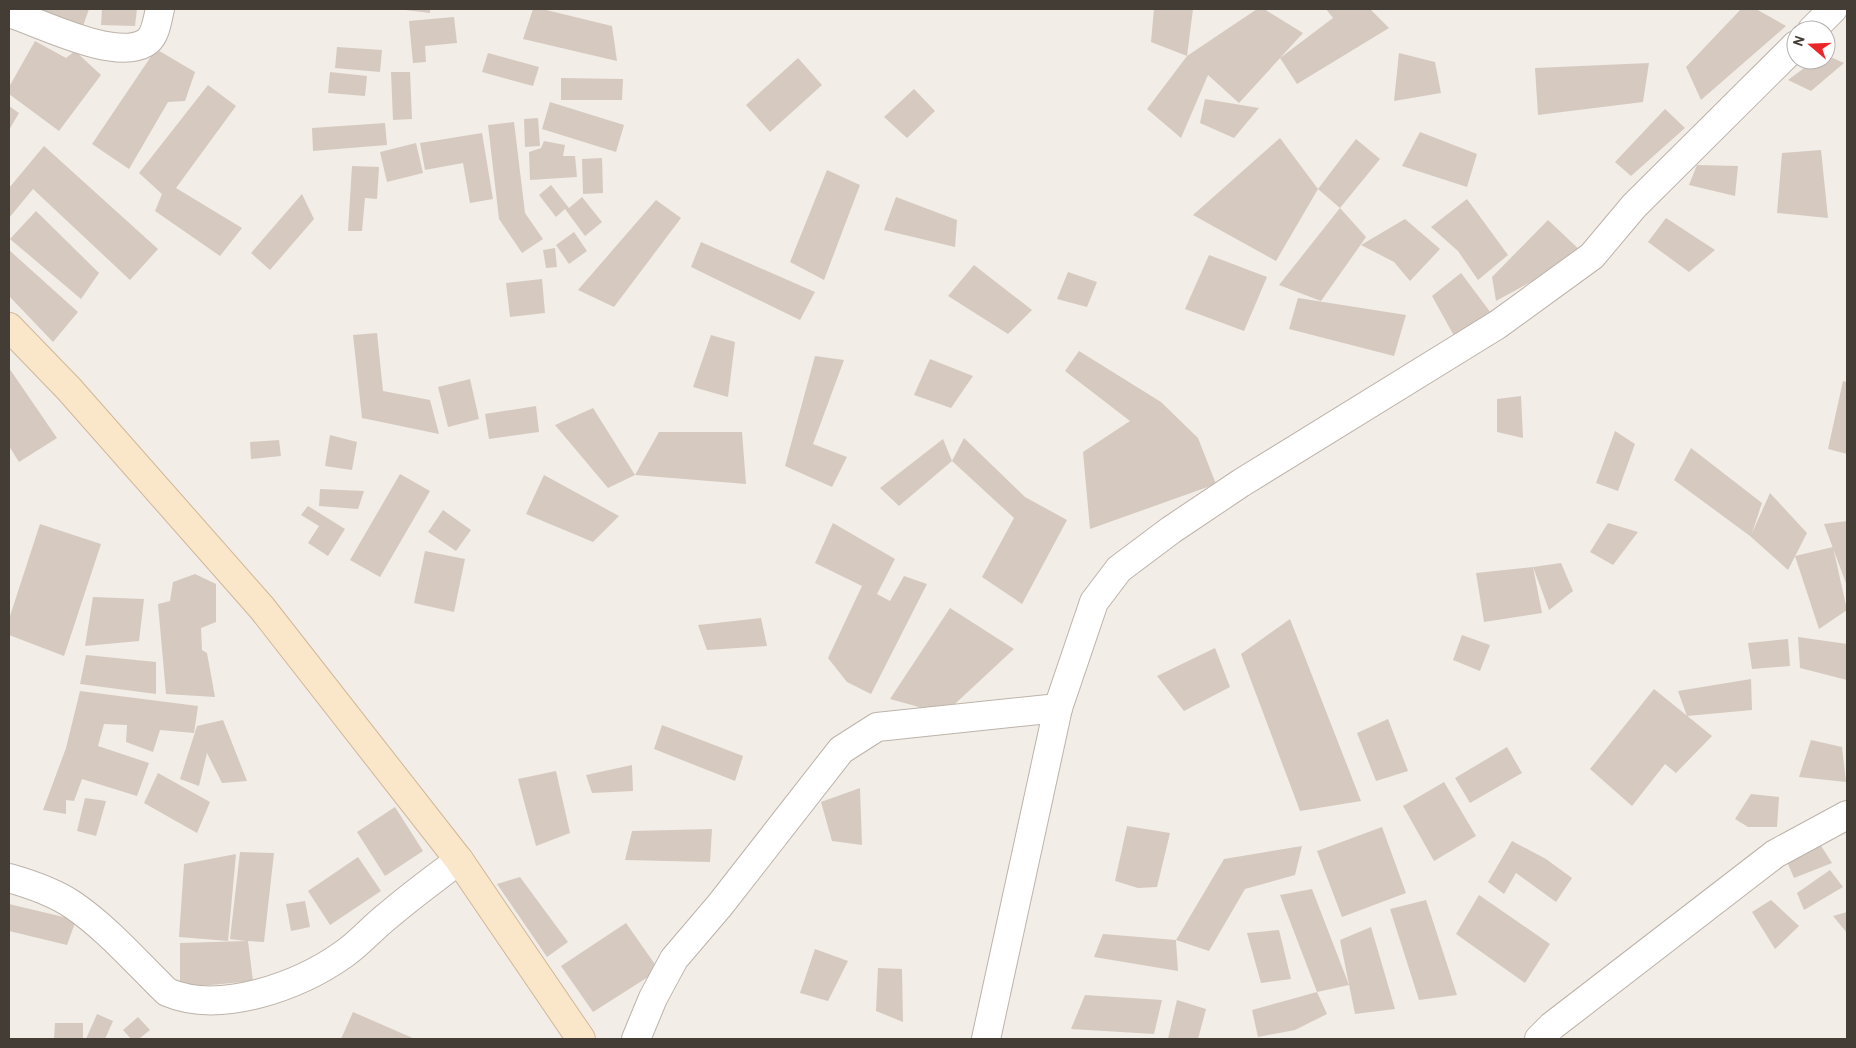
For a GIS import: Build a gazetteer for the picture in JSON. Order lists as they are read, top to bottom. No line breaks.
{"north":"left"}
